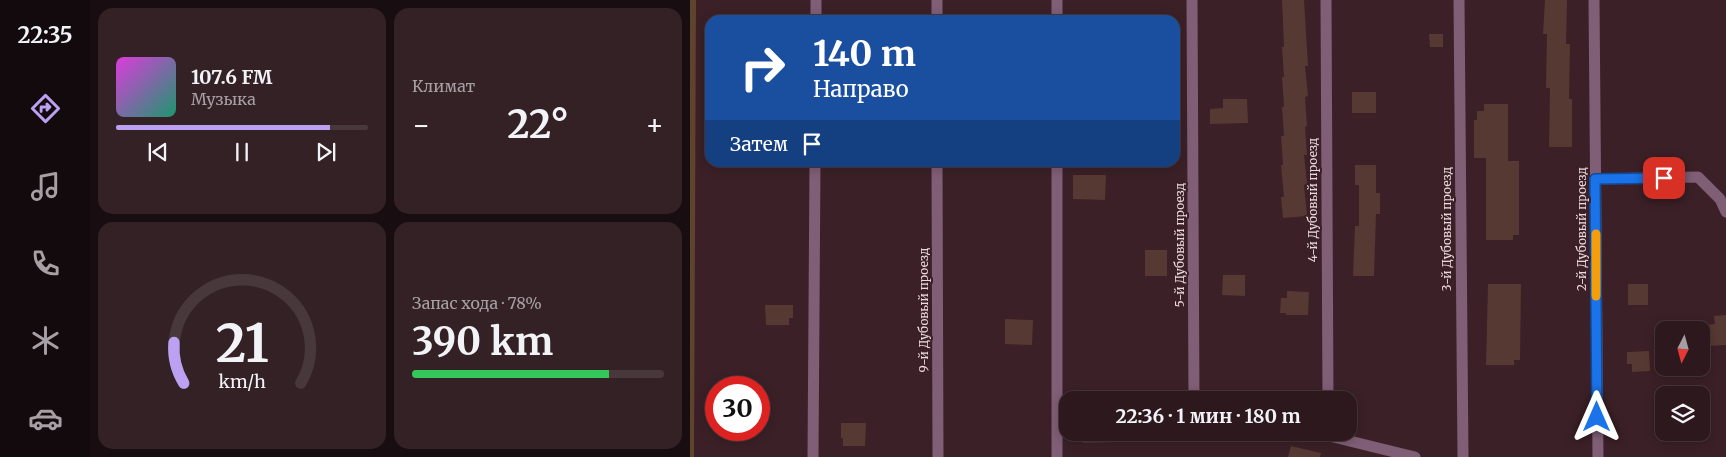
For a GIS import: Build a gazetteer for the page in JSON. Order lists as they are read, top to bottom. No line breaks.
{"streets":{"street":["4-й Дубовый проезд","3-й Дубовый проезд","2-й Дубовый проезд","5-й Дубовый проезд","9-й Дубовый проезд"]},"north":"bottom","page":{"tabs":"22:35","tile":["Климат",["Запас хода · 78%","390 km"]],"turn":["140 m","Направо"],"song":["107.6 FM","Музыка"],"heat":["−","22°","+"],"then":"Затем","limit":"30","trip":"22:36 · 1 мин · 180 m","gauge":["21","km/h"]}}
